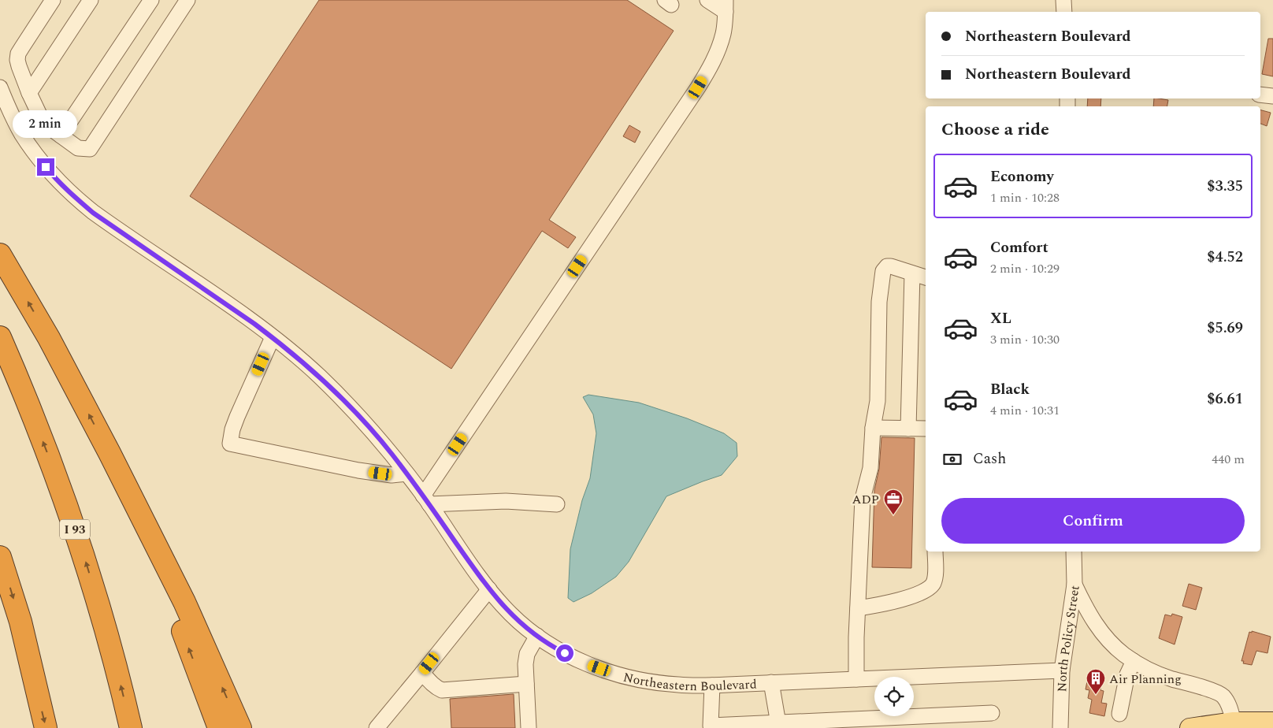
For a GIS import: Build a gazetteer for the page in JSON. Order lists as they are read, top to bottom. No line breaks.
{"streets":{"highway":["I 93"],"street":["North Policy Street","Northeastern Boulevard"]},"crossings":[["North Policy Street","Northeastern Boulevard"]],"places":{"office":["ADP"],"building":["Air Planning"]},"page":{"banner":["Northeastern Boulevard","Northeastern Boulevard"],"heading":"Choose a ride","bubble":"2 min","list":[{"name":"Economy","note":"1 min · 10:28","value":"$3.35"},{"name":"Comfort","note":"2 min · 10:29","value":"$4.52"},{"name":"XL","note":"3 min · 10:30","value":"$5.69"},{"name":"Black","note":"4 min · 10:31","value":"$6.61"}],"pay":["Cash","440 m"],"buttons":"Confirm"}}
